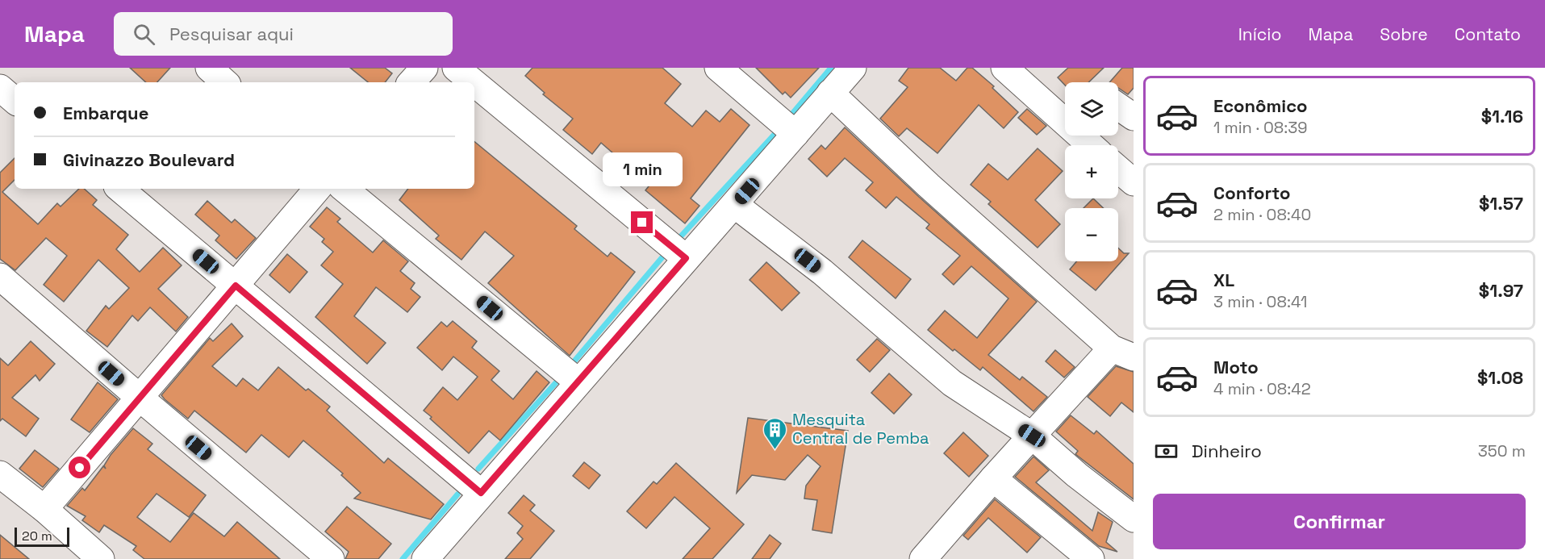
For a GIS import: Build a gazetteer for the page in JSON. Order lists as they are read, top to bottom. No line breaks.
{"places":{"building":["Mesquita Central de Pemba"]},"scale_bar":"20 m","page":{"header":"Mapa","search":"Pesquisar aqui","nav":["Início","Mapa","Sobre","Contato"],"list":[{"name":"Econômico","note":"1 min · 08:39","value":"$1.16"},{"name":"Conforto","note":"2 min · 08:40","value":"$1.57"},{"name":"XL","note":"3 min · 08:41","value":"$1.97"},{"name":"Moto","note":"4 min · 08:42","value":"$1.08"}],"map_buttons":["+","−"],"banner":["Embarque","Givinazzo Boulevard"],"bubble":"1 min","pay":["Dinheiro","350 m"],"buttons":"Confirmar","scale":"20 m"}}
